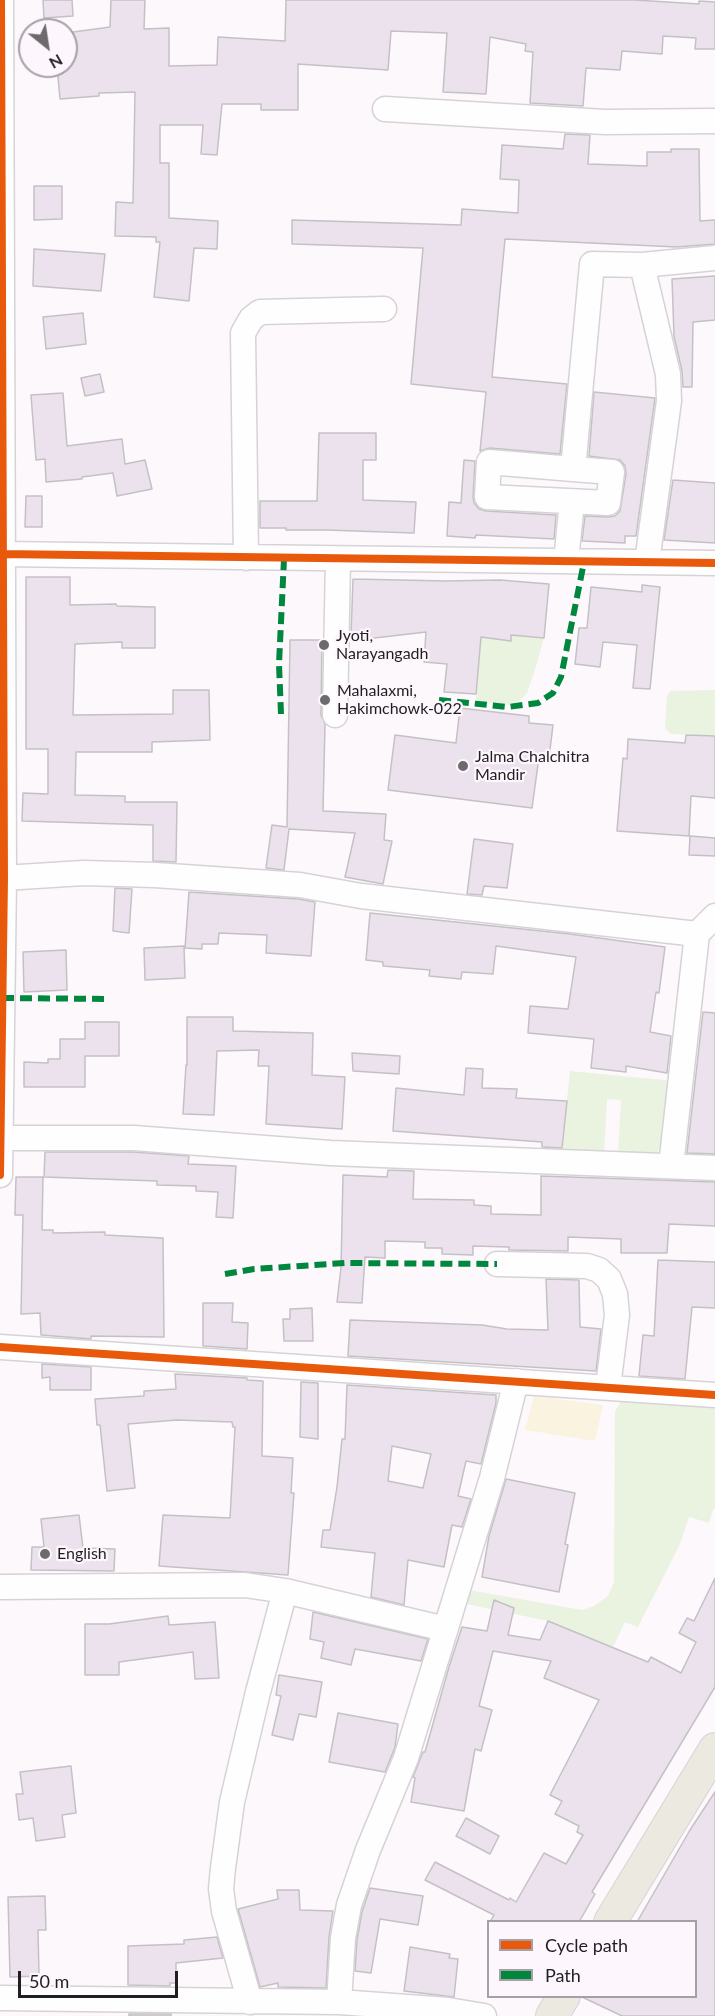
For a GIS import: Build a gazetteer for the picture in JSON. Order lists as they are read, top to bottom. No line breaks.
{"places":["Jyoti, Narayangadh","Mahalaxmi, Hakimchowk-022","Jalma Chalchitra Mandir","English"],"legend":["Cycle path","Path"],"scale_bar":"50 m","north":"bottom right"}
